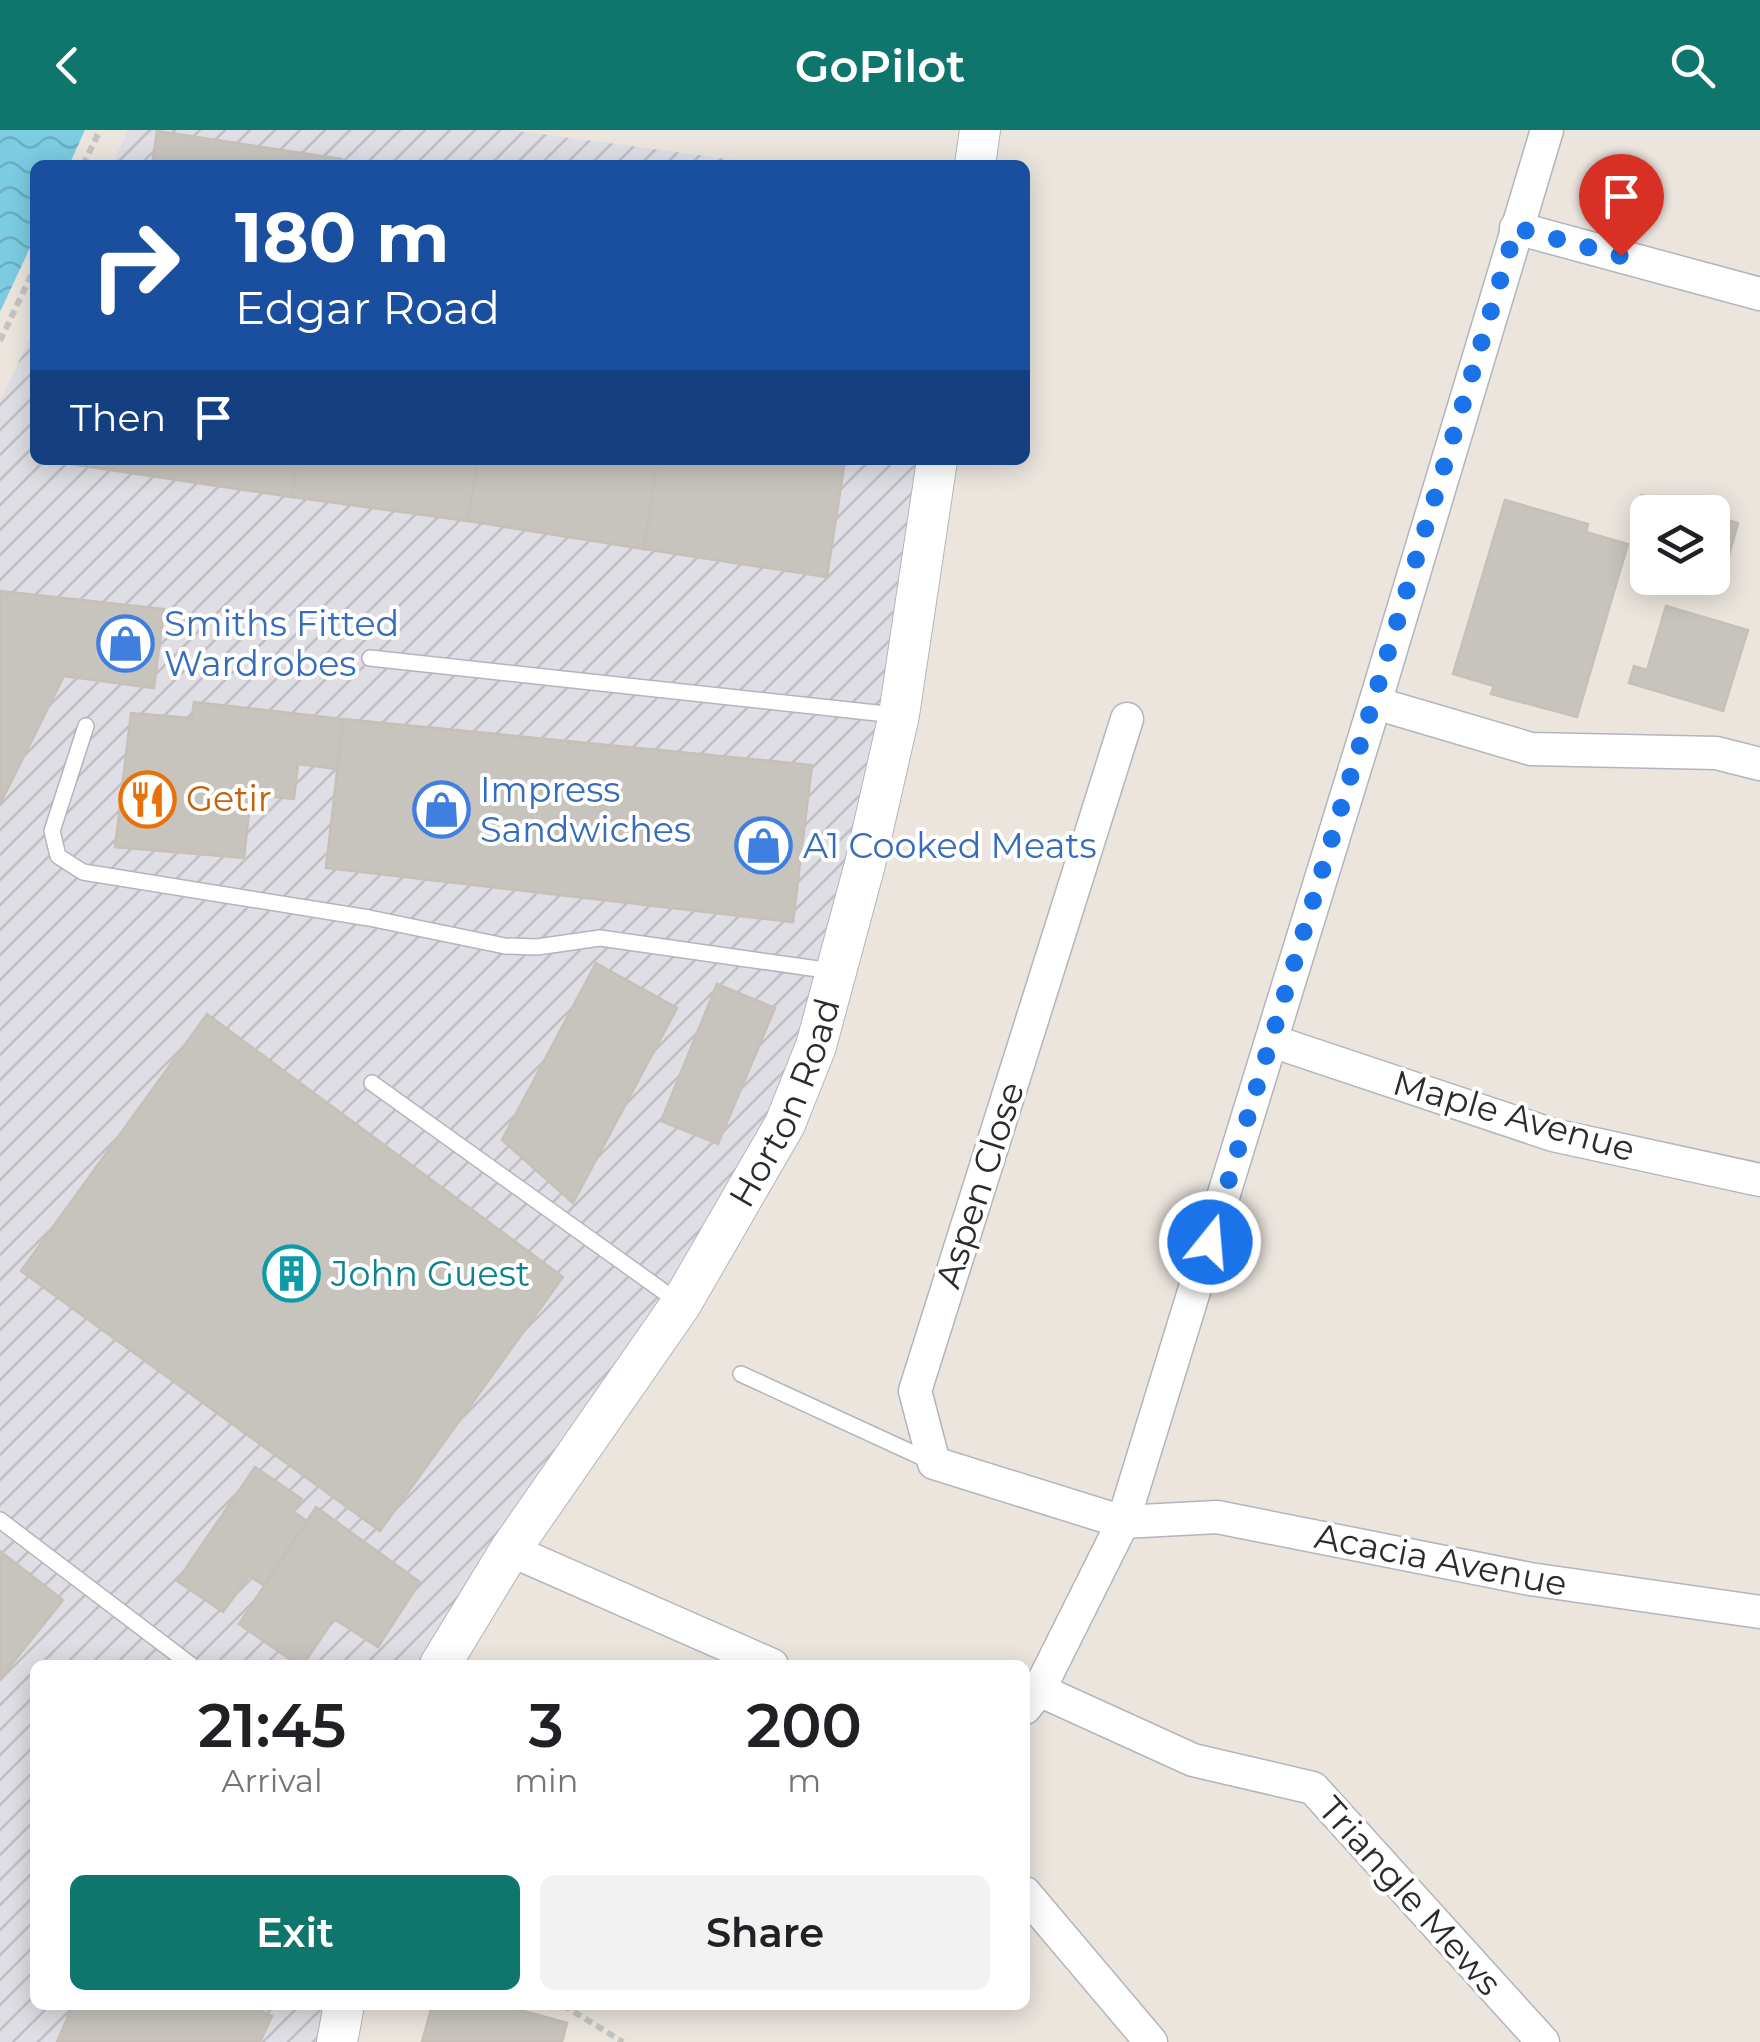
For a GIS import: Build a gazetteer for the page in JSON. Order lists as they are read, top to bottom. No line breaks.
{"streets":{"street":["Horton Road","Maple Avenue","Aspen Close","Acacia Avenue","Triangle Mews"]},"places":{"shop":["Smiths Fitted Wardrobes","Impress Sandwiches","A1 Cooked Meats"],"restaurant":["Getir"],"building":["John Guest"]},"page":{"header":"GoPilot","turn":["180 m","Edgar Road"],"then":"Then","eta":["21:45","Arrival","3","min","200","m"],"buttons":["Exit","Share"]}}
